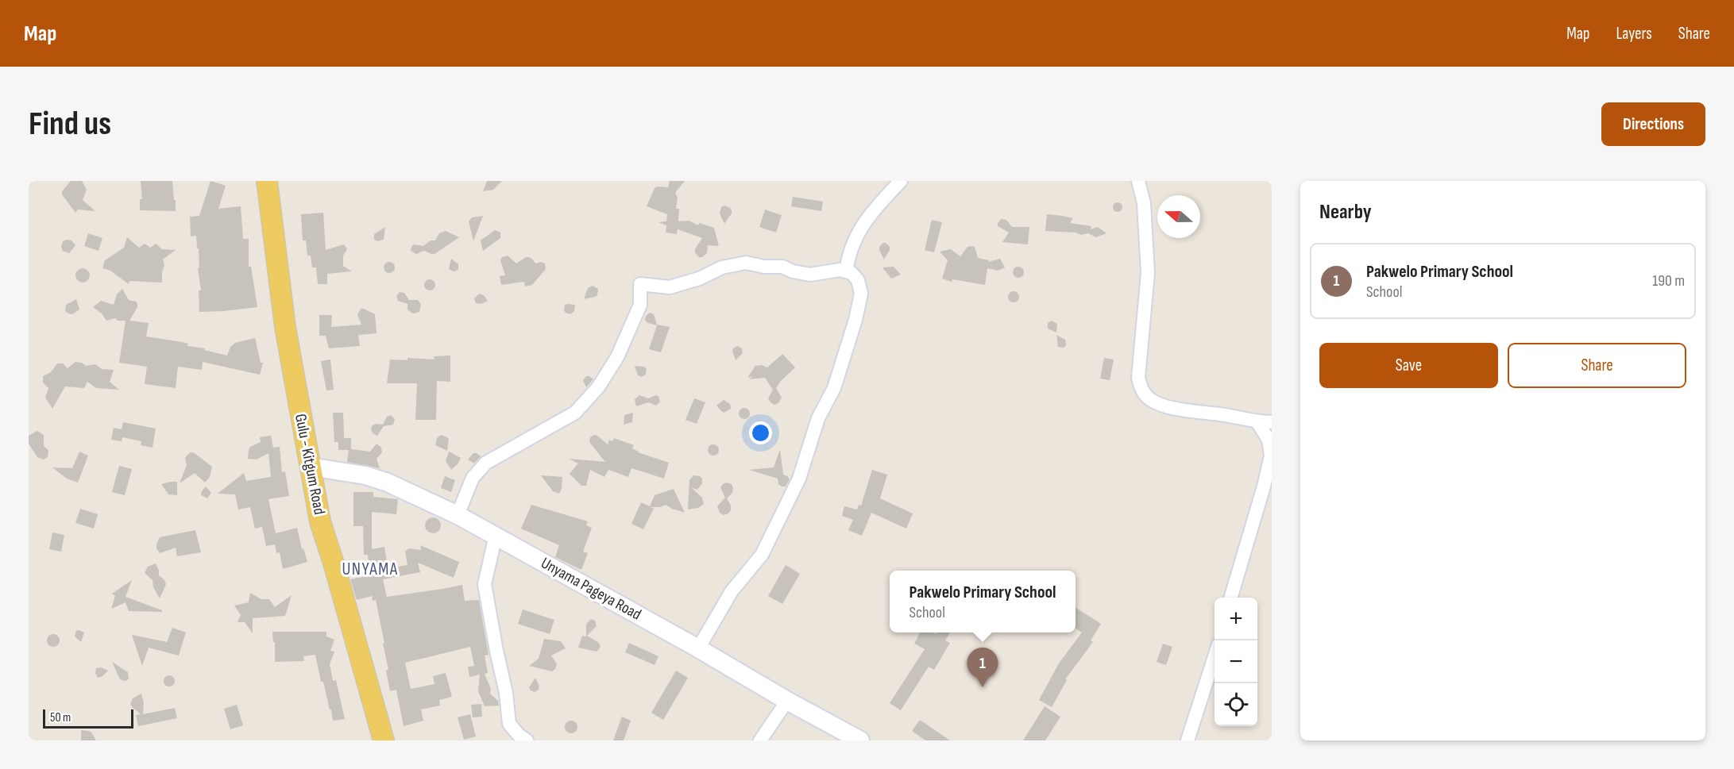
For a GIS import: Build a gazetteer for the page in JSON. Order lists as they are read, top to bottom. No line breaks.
{"streets":{"main road":["Gulu - Kitgum Road"],"street":["Unyama Pageya Road"]},"crossings":[["Gulu - Kitgum Road","Unyama Pageya Road"]],"districts":["UNYAMA"],"scale_bar":"50 m","north":"left","page":{"header":"Map","nav":["Map","Layers","Share"],"buttons":["Directions",["Save","Share"]],"title":"Find us","heading":"Nearby","list":[{"mark":"1","name":"Pakwelo Primary School","note":"School","value":"190 m"}],"popup":["Pakwelo Primary School","School"],"map_buttons":["+","−"],"pins":"1","scale":"50 m"}}
